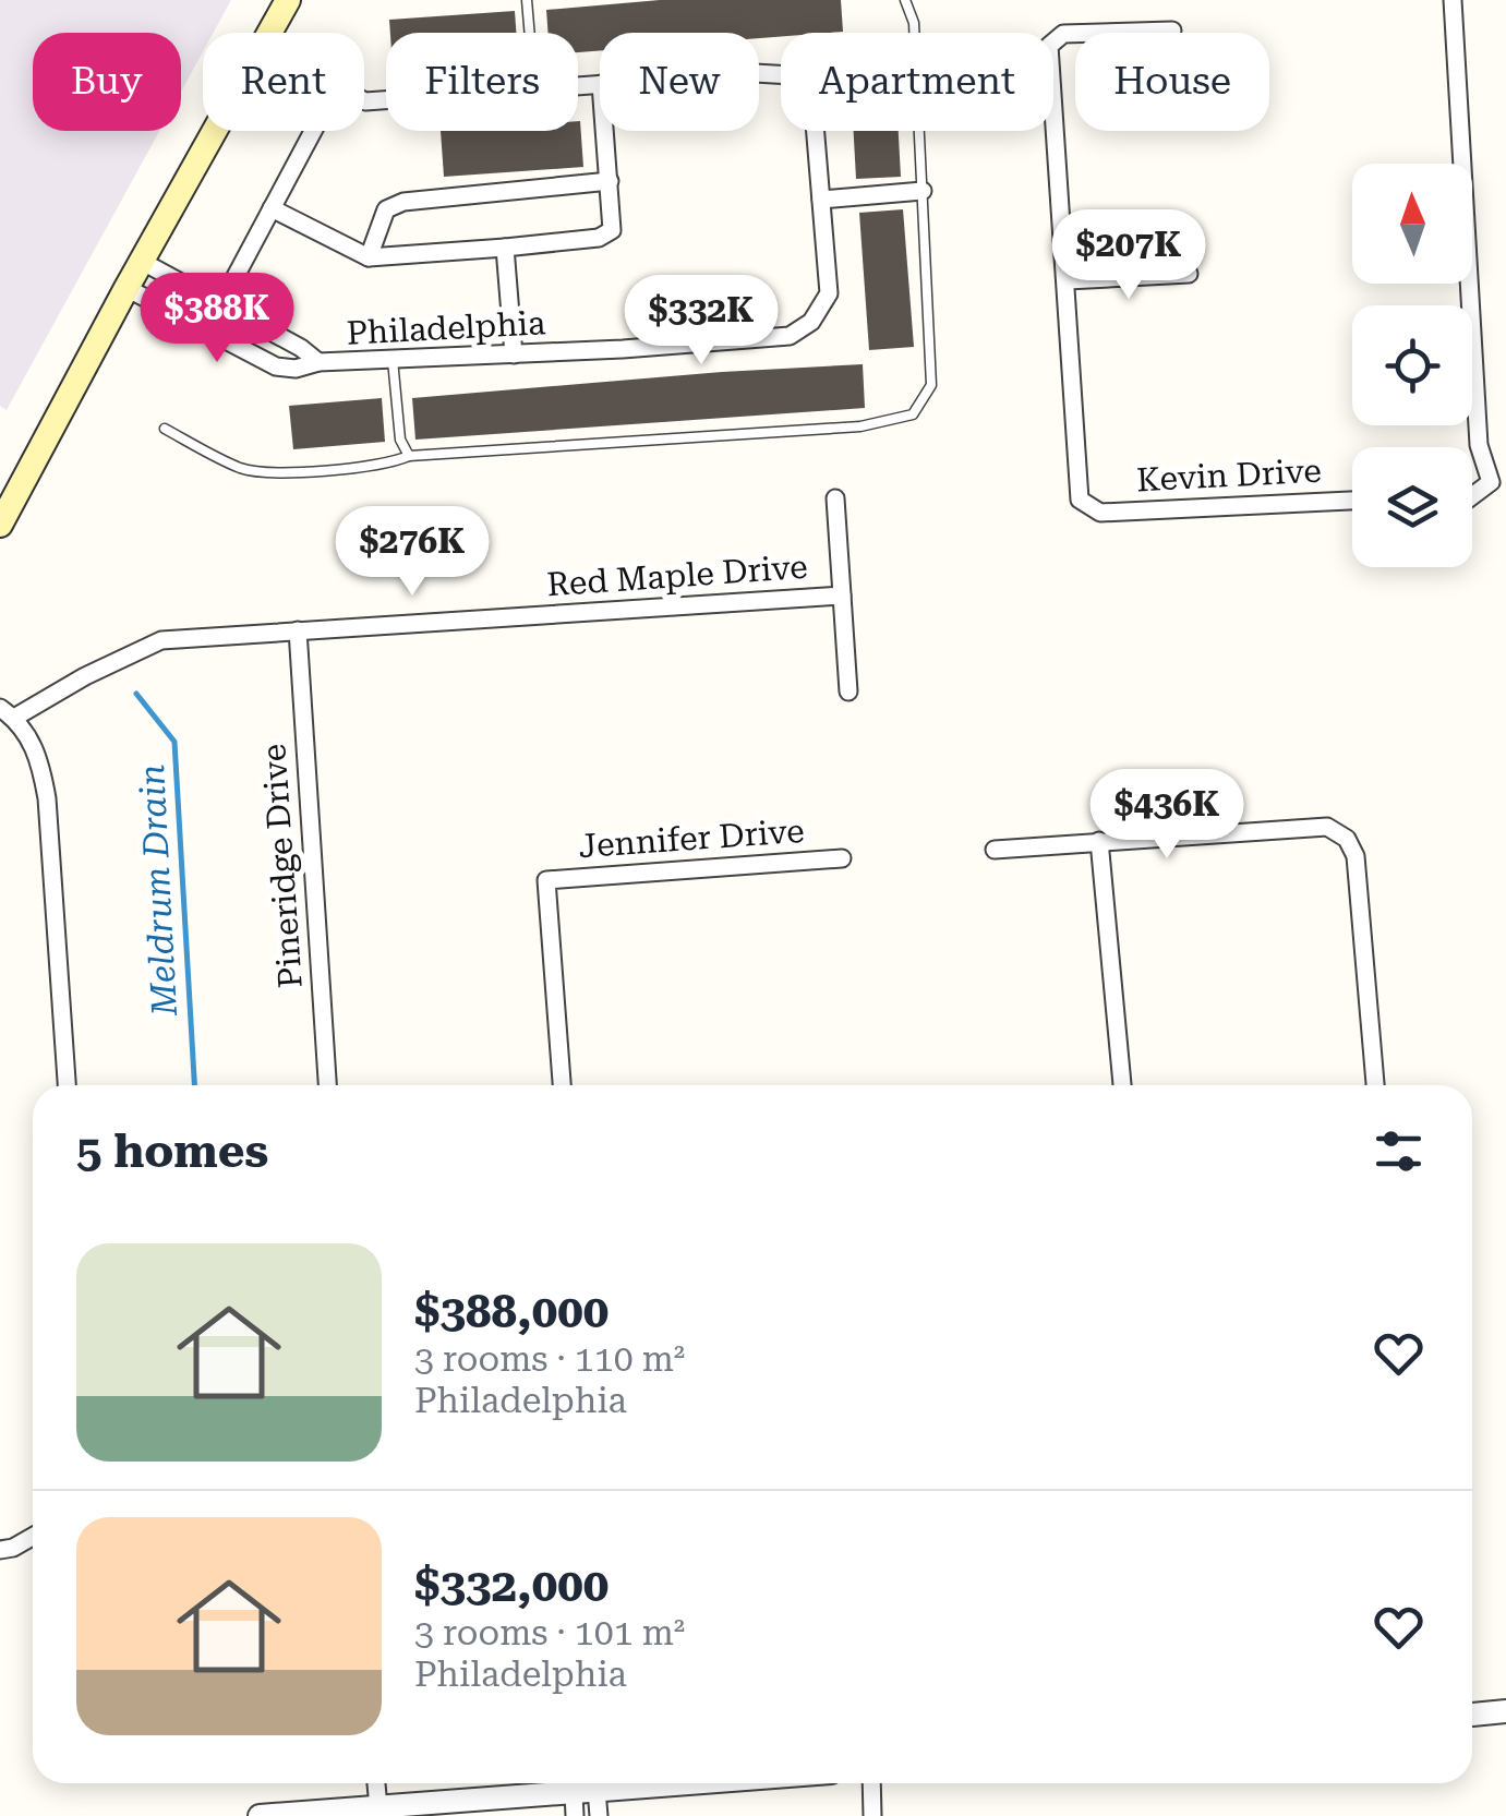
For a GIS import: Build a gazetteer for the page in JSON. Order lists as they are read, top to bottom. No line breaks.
{"streets":{"street":["Philadelphia","Kevin Drive","Red Maple Drive","Jennifer Drive","Pineridge Drive"]},"crossings":[["Red Maple Drive","Pineridge Drive"]],"water":["Meldrum Drain"],"north":"top","page":{"chip":["Buy","Rent","Filters","New","Apartment","House"],"price":["$207K","$388K","$332K","$276K","$436K"],"heading":"5 homes","list":[{"name":"$388,000","note":"3 rooms · 110 m² · Philadelphia"},{"name":"$332,000","note":"3 rooms · 101 m² · Philadelphia"}]}}
